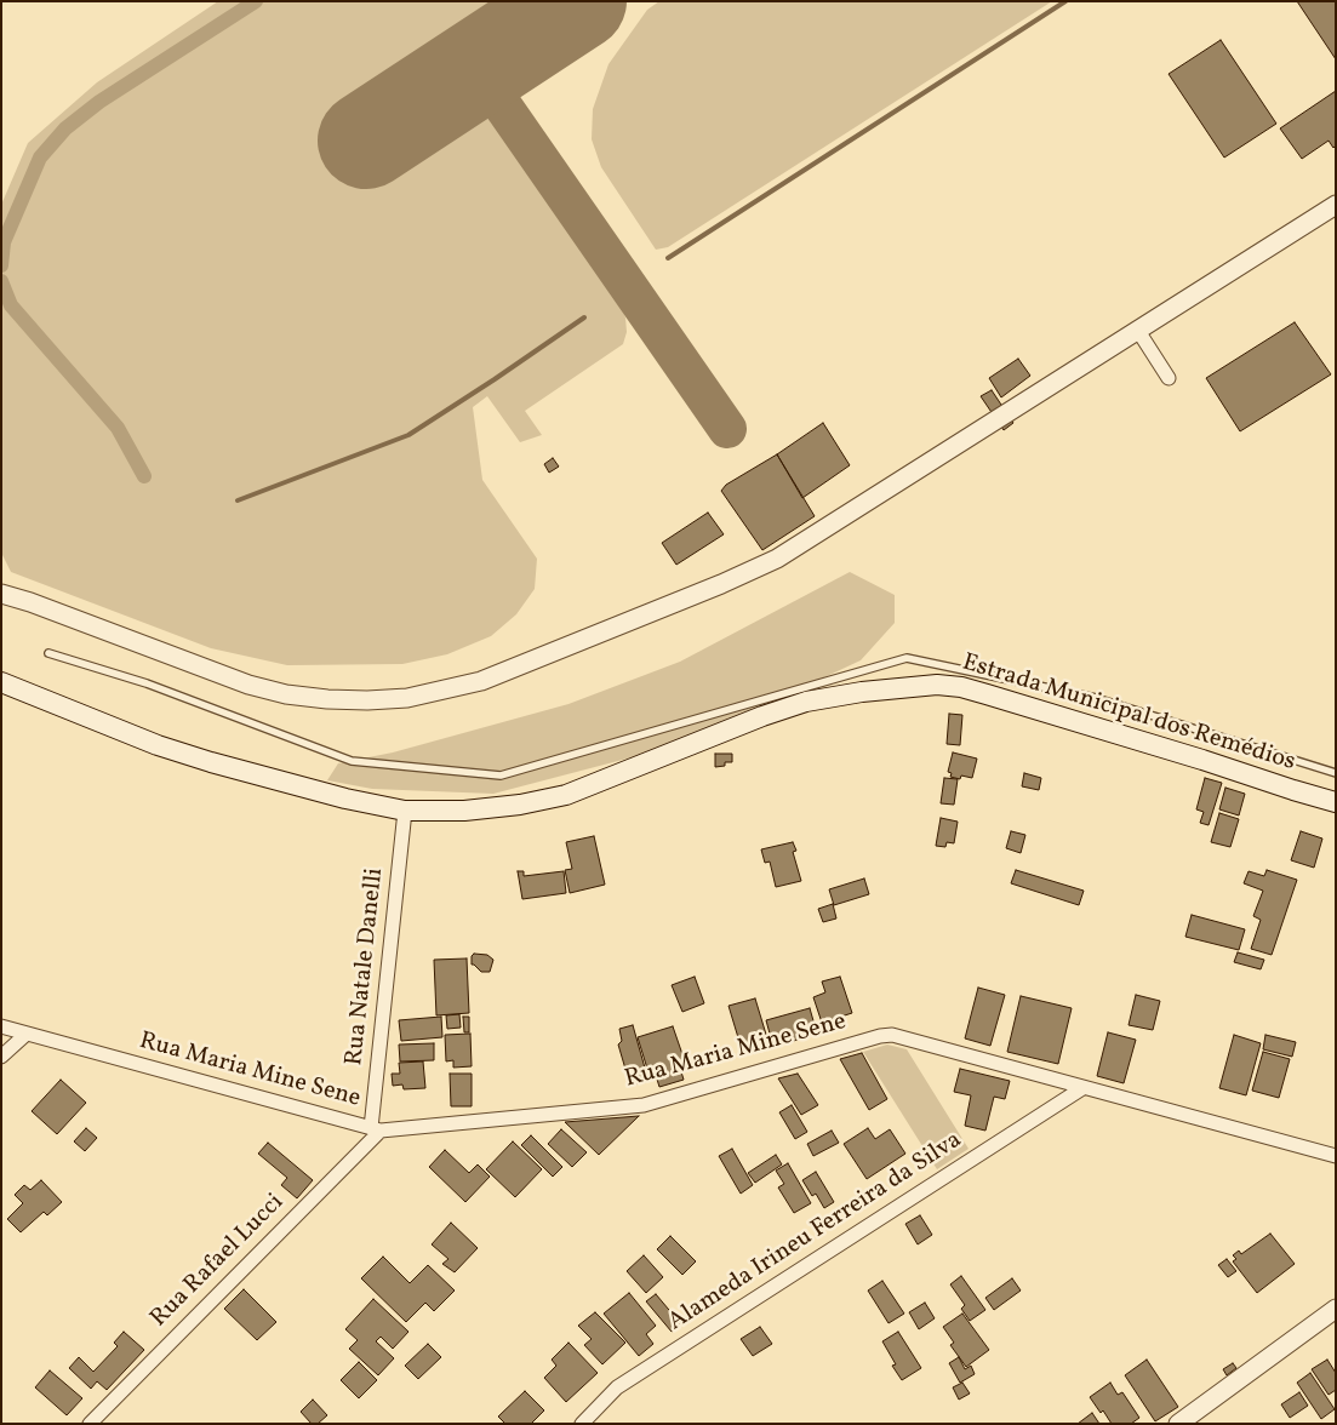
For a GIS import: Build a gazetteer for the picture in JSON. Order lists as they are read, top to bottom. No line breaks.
{"streets":{"main road":["Estrada Municipal dos Remédios"],"street":["Rua Natale Danelli","Rua Maria Mine Sene","Alameda Irineu Ferreira da Silva","Rua Rafael Lucci"]},"crossings":[["Estrada Municipal dos Remédios","Rua Natale Danelli"],["Rua Natale Danelli","Rua Maria Mine Sene"],["Rua Natale Danelli","Rua Rafael Lucci"],["Rua Maria Mine Sene","Alameda Irineu Ferreira da Silva"],["Rua Maria Mine Sene","Rua Rafael Lucci"]]}
